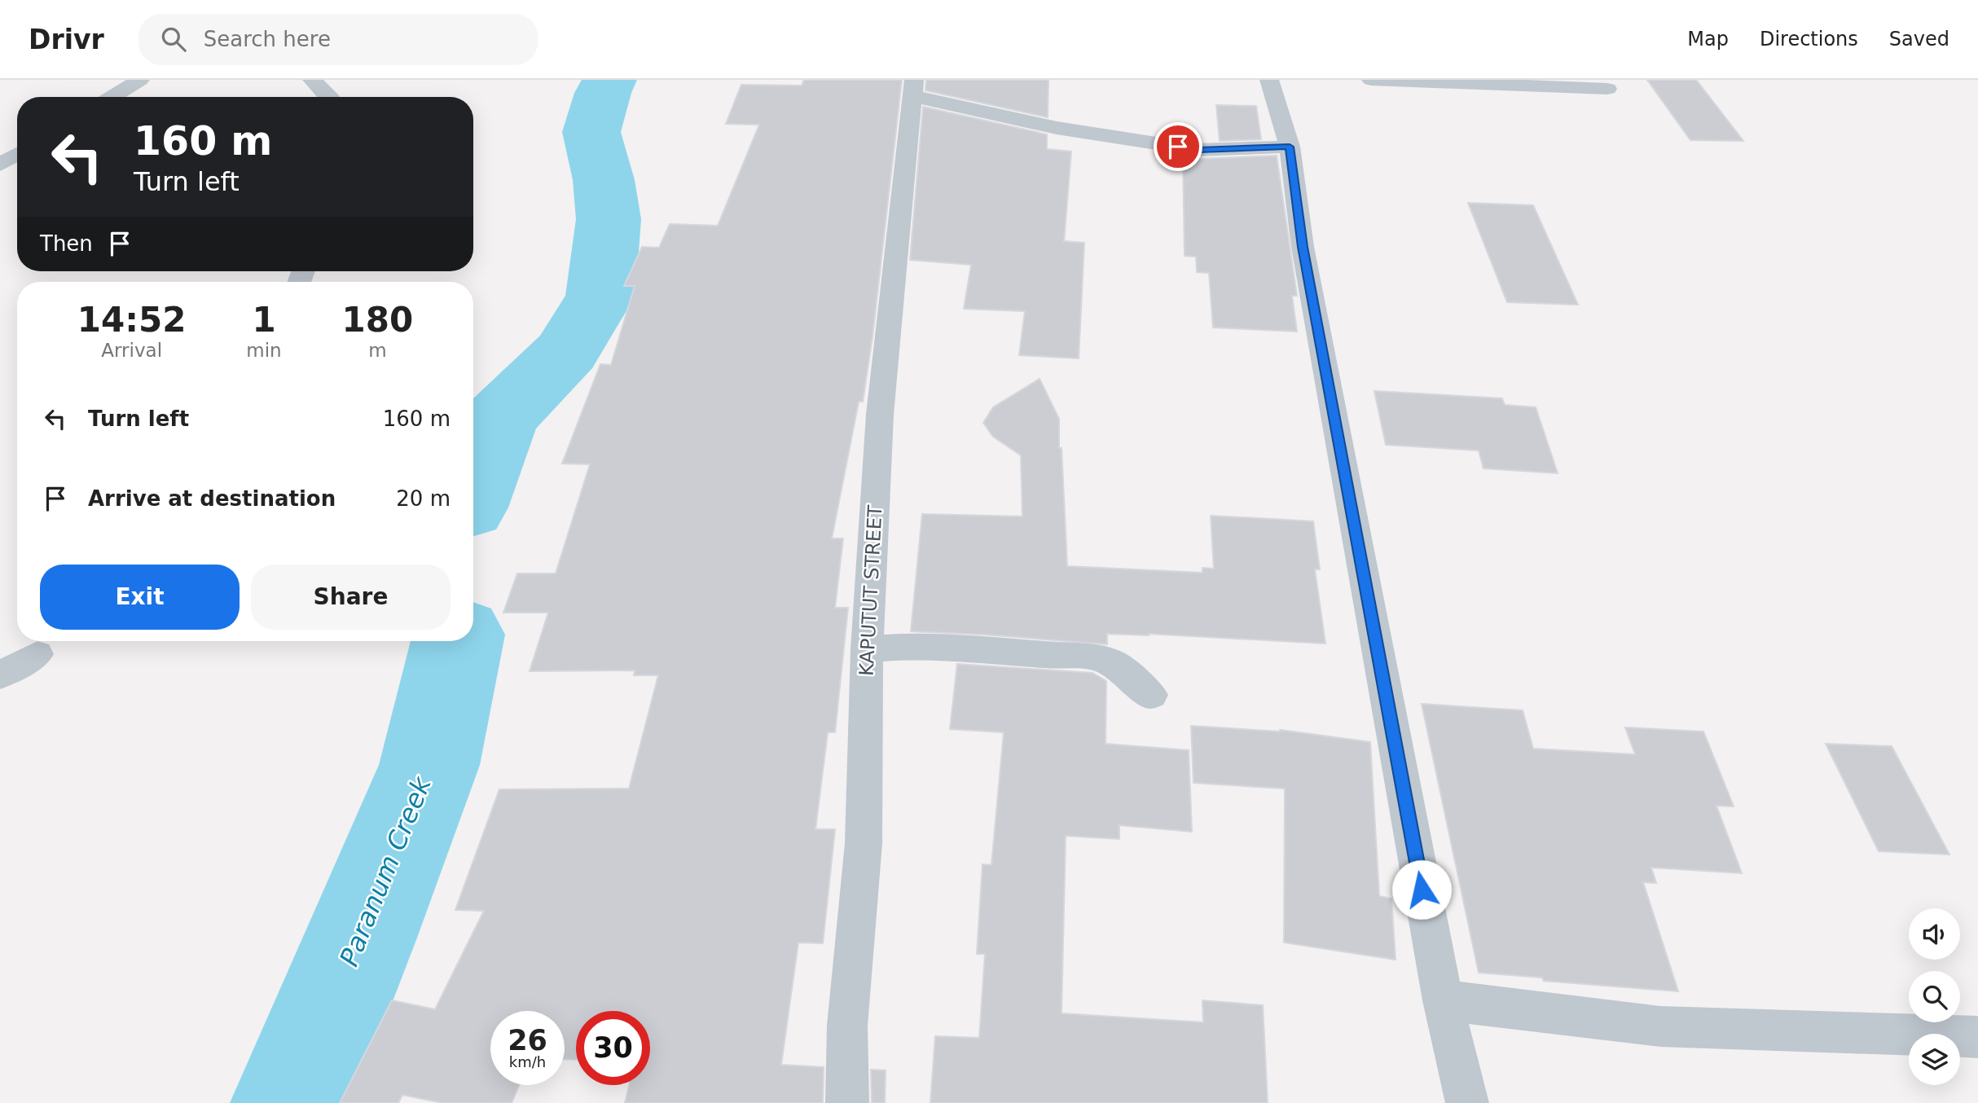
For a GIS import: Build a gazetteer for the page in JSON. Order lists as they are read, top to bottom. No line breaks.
{"streets":{"street":["KAPUTUT STREET"]},"water":["Paranum Creek"],"page":{"header":"Drivr","search":"Search here","nav":["Map","Directions","Saved"],"turn":["160 m","Turn left"],"then":"Then","eta":["14:52","Arrival","1","min","180","m"],"list":[{"name":"Turn left","value":"160 m"},{"name":"Arrive at destination","value":"20 m"}],"buttons":["Exit","Share"],"speed":"26 km/h","limit":"30"}}
